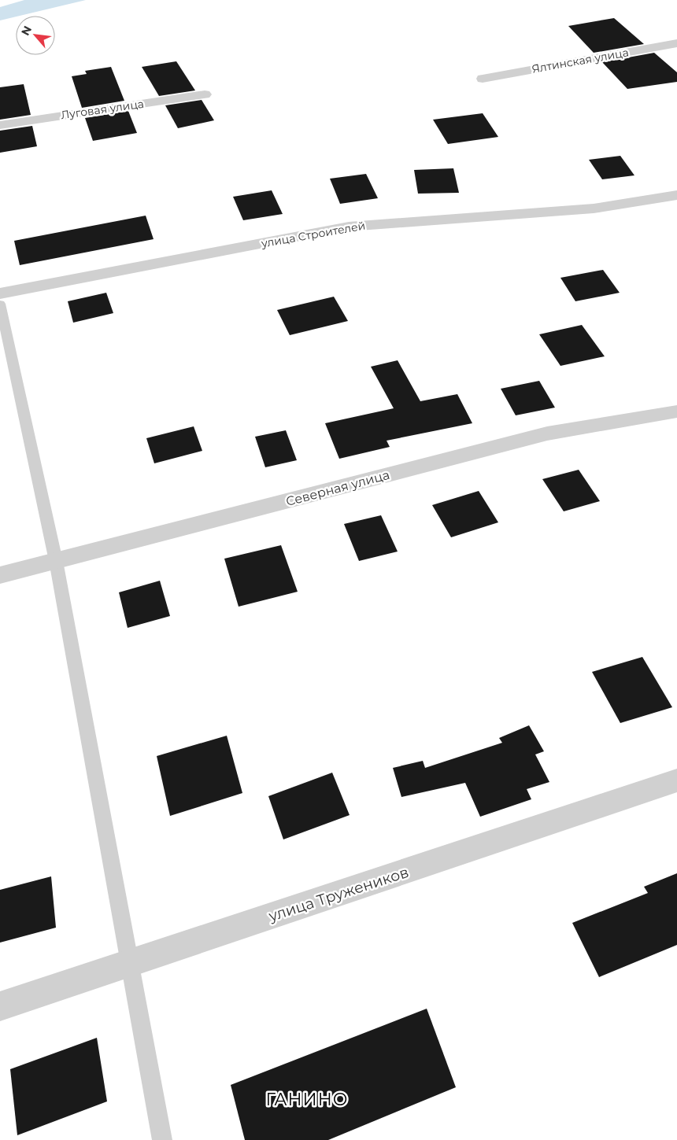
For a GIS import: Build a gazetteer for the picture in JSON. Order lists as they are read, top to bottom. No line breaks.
{"streets":{"street":["Ялтинская улица","Луговая улица","улица Строителей","Северная улица","улица Тружеников"]},"districts":["ГАНИНО"],"north":"top left"}
